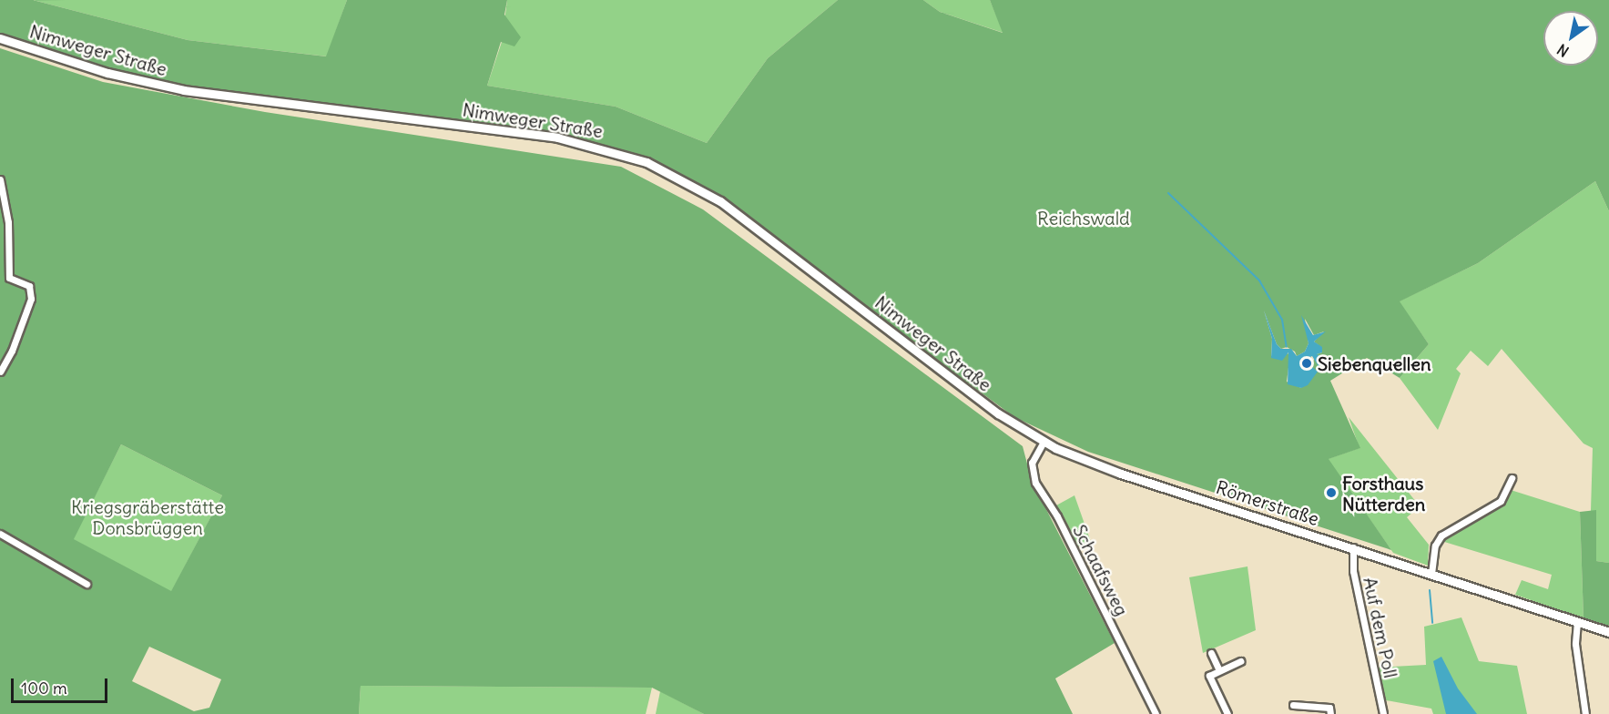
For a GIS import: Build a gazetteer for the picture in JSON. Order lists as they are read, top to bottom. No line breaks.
{"streets":{"main road":["Nimweger Straße","Römerstraße"],"street":["Schaafsweg","Auf dem Poll"]},"crossings":[["Nimweger Straße","Römerstraße"],["Nimweger Straße","Schaafsweg"],["Römerstraße","Schaafsweg"],["Römerstraße","Auf dem Poll"]],"parks":["Reichswald","Kriegsgräberstätte Donsbrüggen"],"places":["Siebenquellen","Forsthaus Nütterden"],"scale_bar":"100 m","north":"bottom left"}
